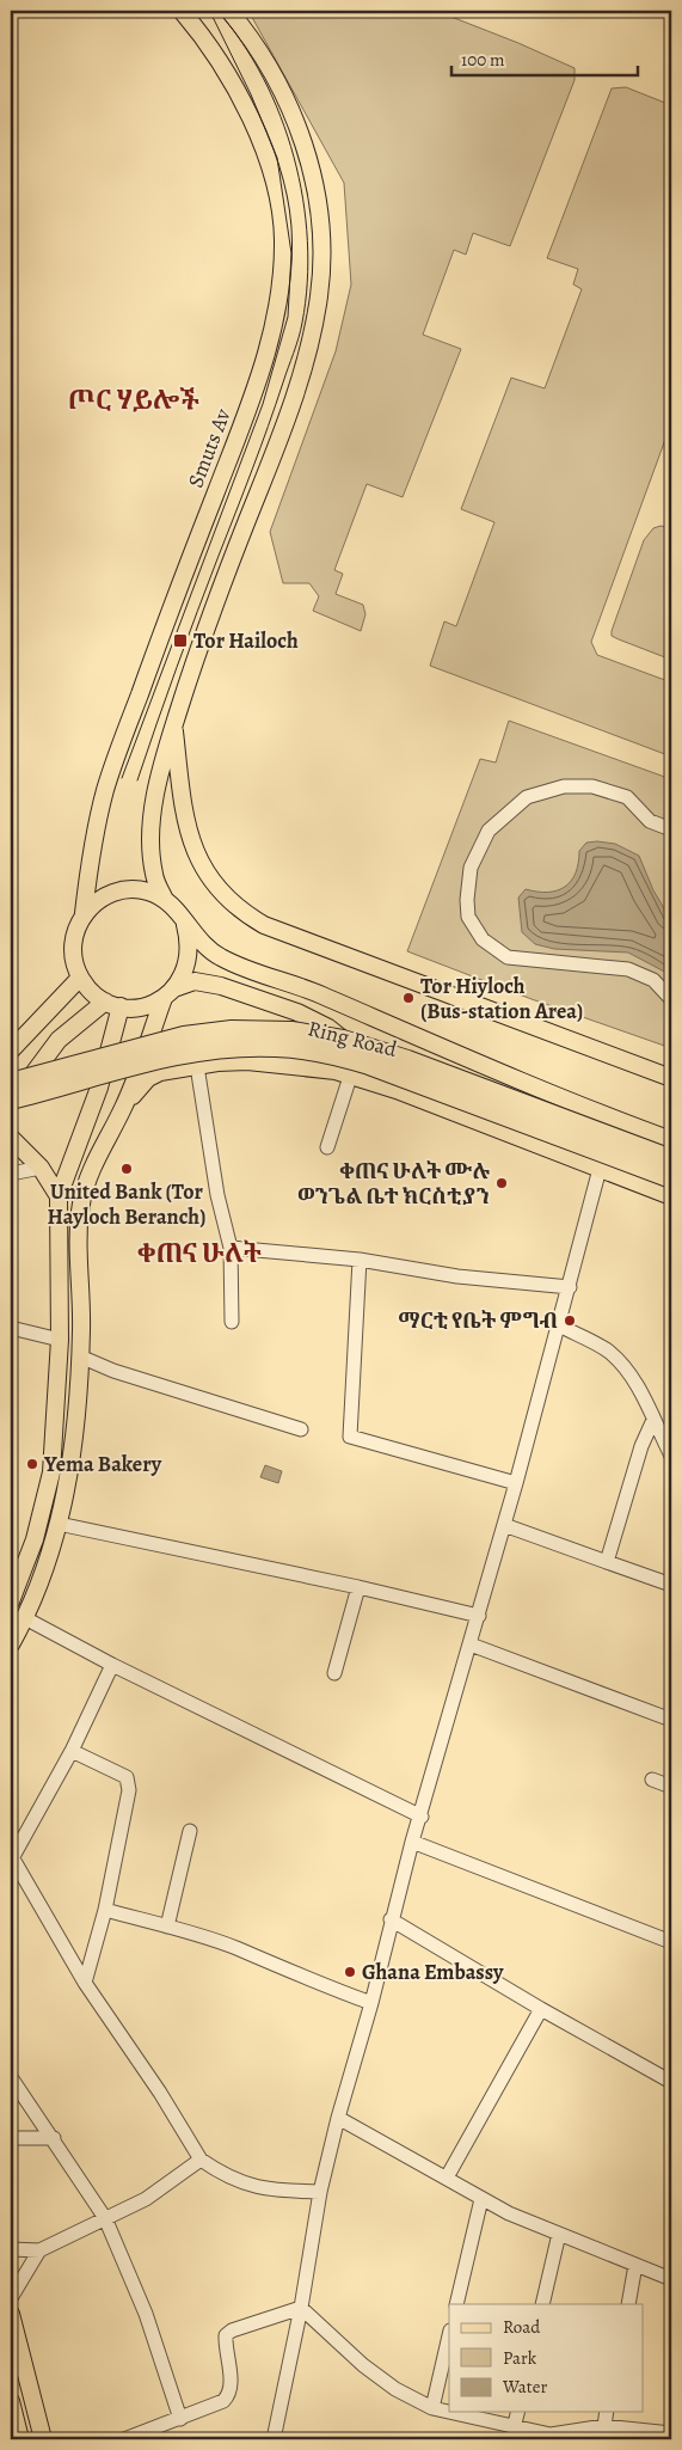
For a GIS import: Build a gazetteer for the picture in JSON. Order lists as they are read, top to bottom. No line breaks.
{"streets":{"highway":["Ring Road"],"main road":["Smuts Av"]},"districts":["ጦር ሃይሎች","ቀጠና ሁለት"],"places":{"transit":["Tor Hailoch"],"other":["Tor Hiyloch (Bus-station Area)","United Bank (Tor Hayloch Beranch)","ቀጠና ሁለት ሙሉ ወንጌል ቤተ ክርስቲያን","ማርቲ የቤት ምግብ","Yema Bakery","Ghana Embassy"]},"legend":["Road","Park","Water"],"scale_bar":"100 m"}
